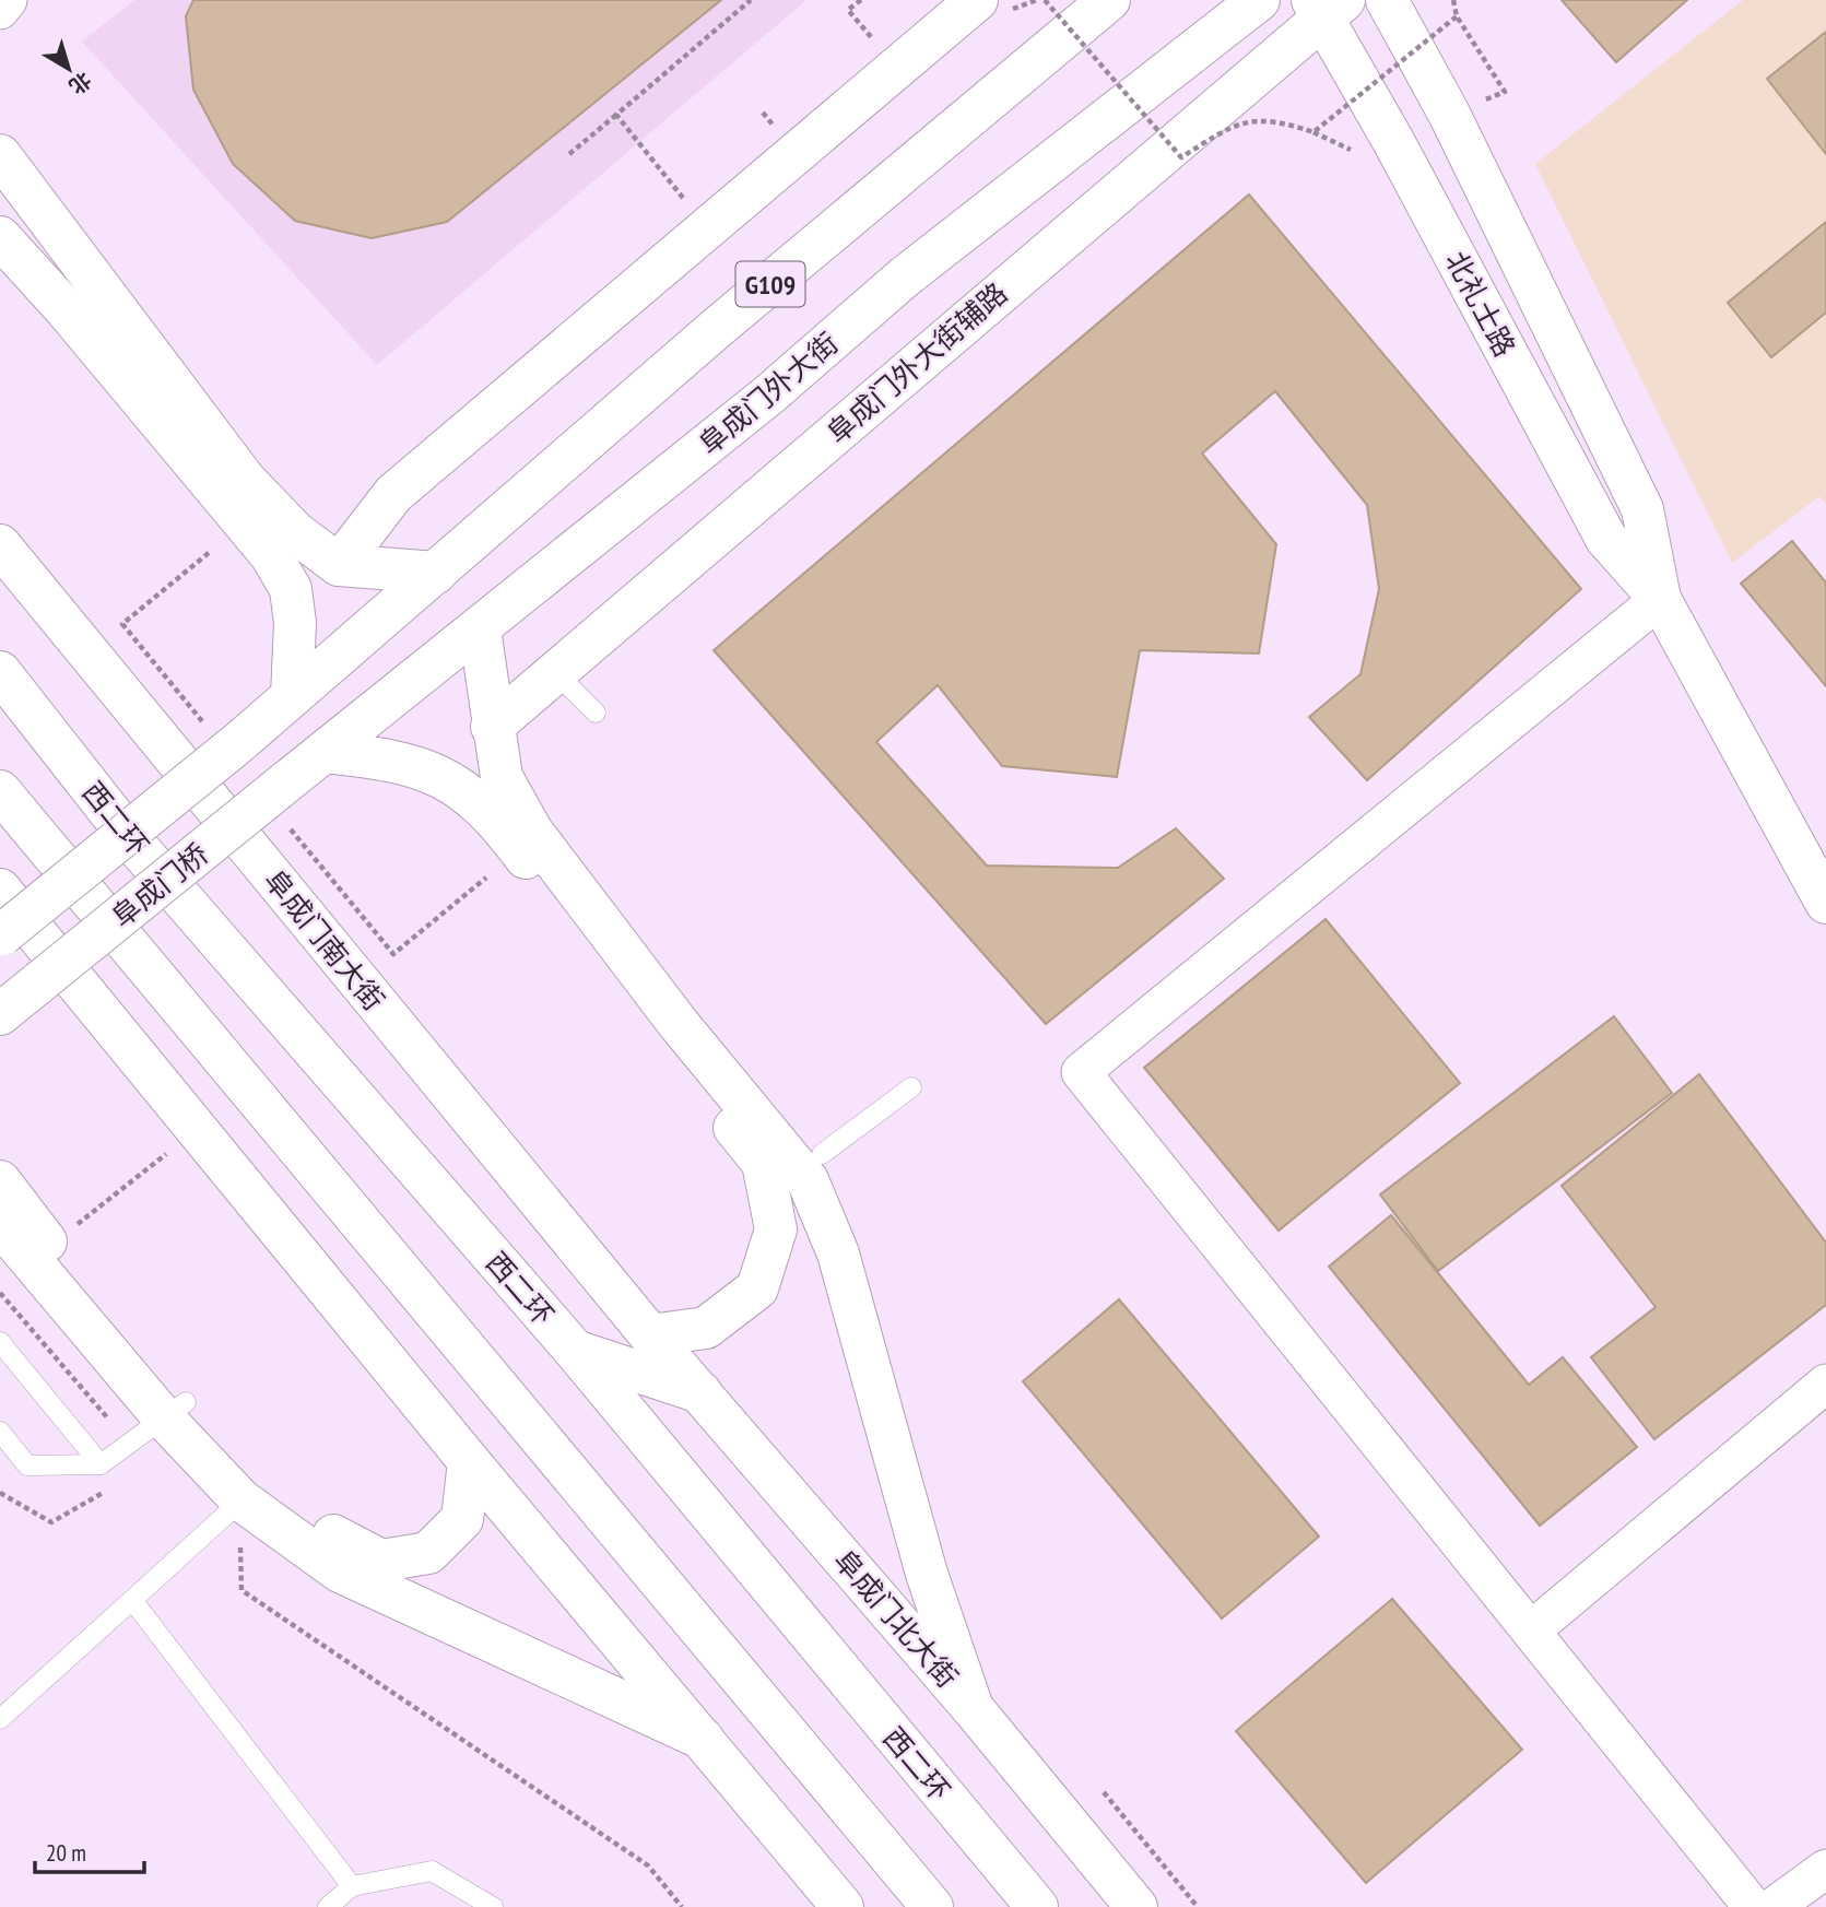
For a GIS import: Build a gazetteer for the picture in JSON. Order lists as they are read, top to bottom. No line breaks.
{"streets":{"main road":["G109","北礼士路","阜成门外大街辅路","阜成门外大街","西二环","阜成门桥","阜成门南大街","阜成门北大街"]},"crossings":[["北礼士路","阜成门外大街辅路"],["阜成门外大街","阜成门桥"],["阜成门南大街","阜成门北大街"]],"scale_bar":"20 m","north":"bottom right"}
